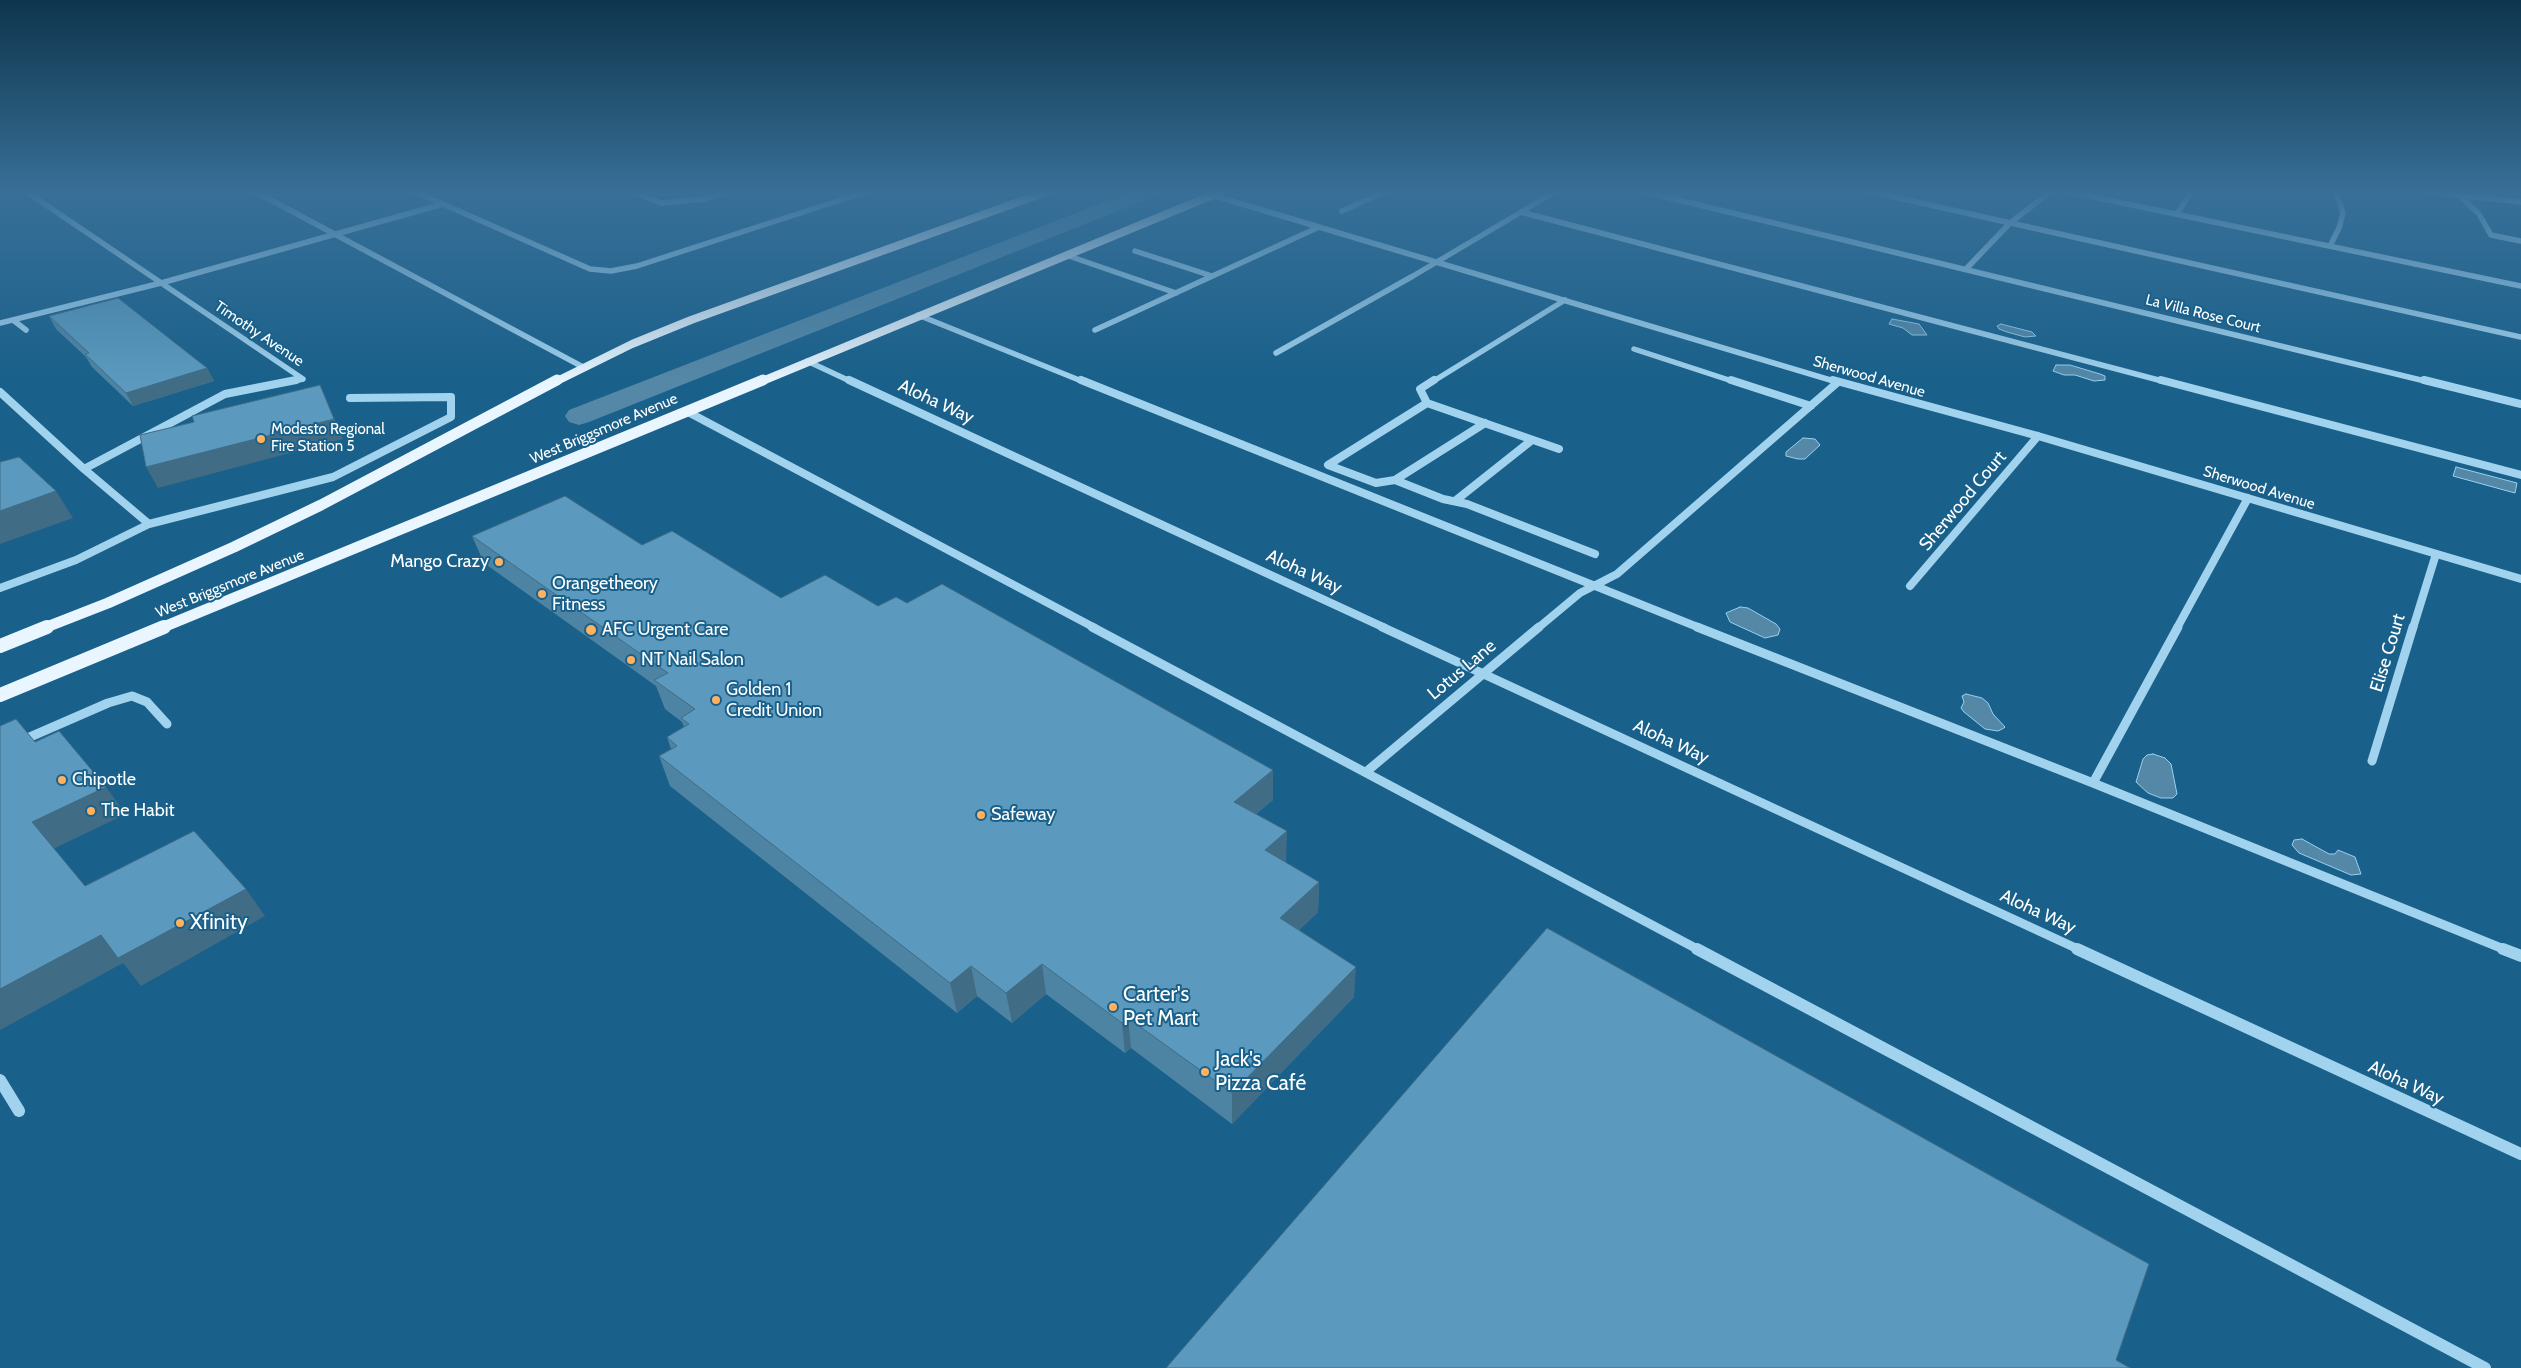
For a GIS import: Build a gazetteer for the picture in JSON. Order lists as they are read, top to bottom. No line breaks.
{"streets":{"main road":["West Briggsmore Avenue"],"street":["La Villa Rose Court","Timothy Avenue","Sherwood Avenue","Aloha Way","Sherwood Court","Elise Court","Lotus Lane"]},"crossings":[["Sherwood Avenue","Sherwood Court"],["Sherwood Avenue","Elise Court"],["Sherwood Avenue","Lotus Lane"],["Aloha Way","West Briggsmore Avenue"],["Aloha Way","Lotus Lane"]],"places":["Modesto Regional Fire Station 5","Mango Crazy","Orangetheory Fitness","AFC Urgent Care","NT Nail Salon","Golden 1 Credit Union","Chipotle","The Habit","Safeway","Xfinity","Carter's Pet Mart","Jack's Pizza Café"]}
